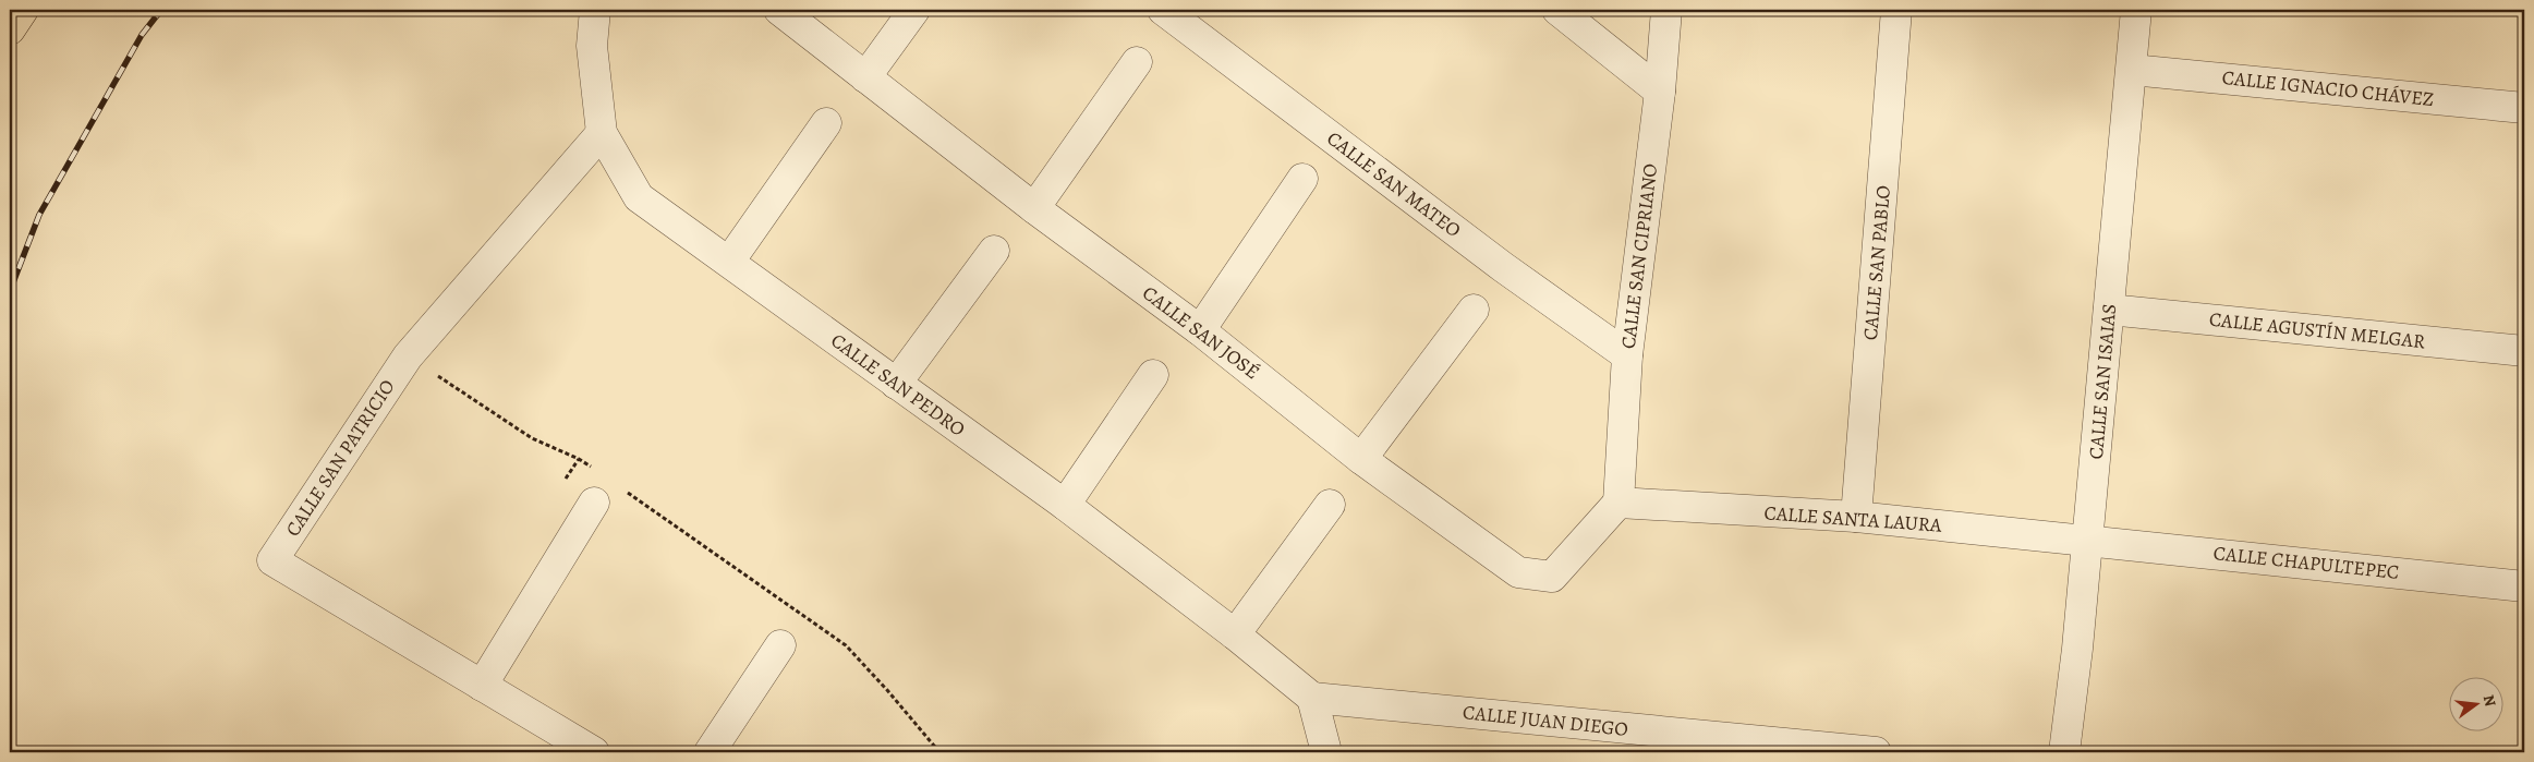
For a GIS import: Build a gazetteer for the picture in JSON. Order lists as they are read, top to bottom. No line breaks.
{"streets":{"street":["CALLE IGNACIO CHÁVEZ","CALLE SAN MATEO","CALLE SAN CIPRIANO","CALLE SAN PABLO","CALLE AGUSTÍN MELGAR","CALLE SAN JOSÉ","CALLE SAN ISAIAS","CALLE SAN PEDRO","CALLE SAN PATRICIO","CALLE SANTA LAURA","CALLE CHAPULTEPEC","CALLE JUAN DIEGO"]},"crossings":[["CALLE IGNACIO CHÁVEZ","CALLE SAN ISAIAS"],["CALLE SAN MATEO","CALLE SAN CIPRIANO"],["CALLE SAN CIPRIANO","CALLE SAN JOSÉ"],["CALLE SAN CIPRIANO","CALLE SANTA LAURA"],["CALLE SAN PABLO","CALLE SANTA LAURA"],["CALLE AGUSTÍN MELGAR","CALLE SAN ISAIAS"],["CALLE SAN JOSÉ","CALLE SANTA LAURA"],["CALLE SAN ISAIAS","CALLE SANTA LAURA"],["CALLE SAN ISAIAS","CALLE CHAPULTEPEC"],["CALLE SAN PEDRO","CALLE SAN PATRICIO"],["CALLE SAN PEDRO","CALLE JUAN DIEGO"],["CALLE SANTA LAURA","CALLE CHAPULTEPEC"]],"north":"right"}
